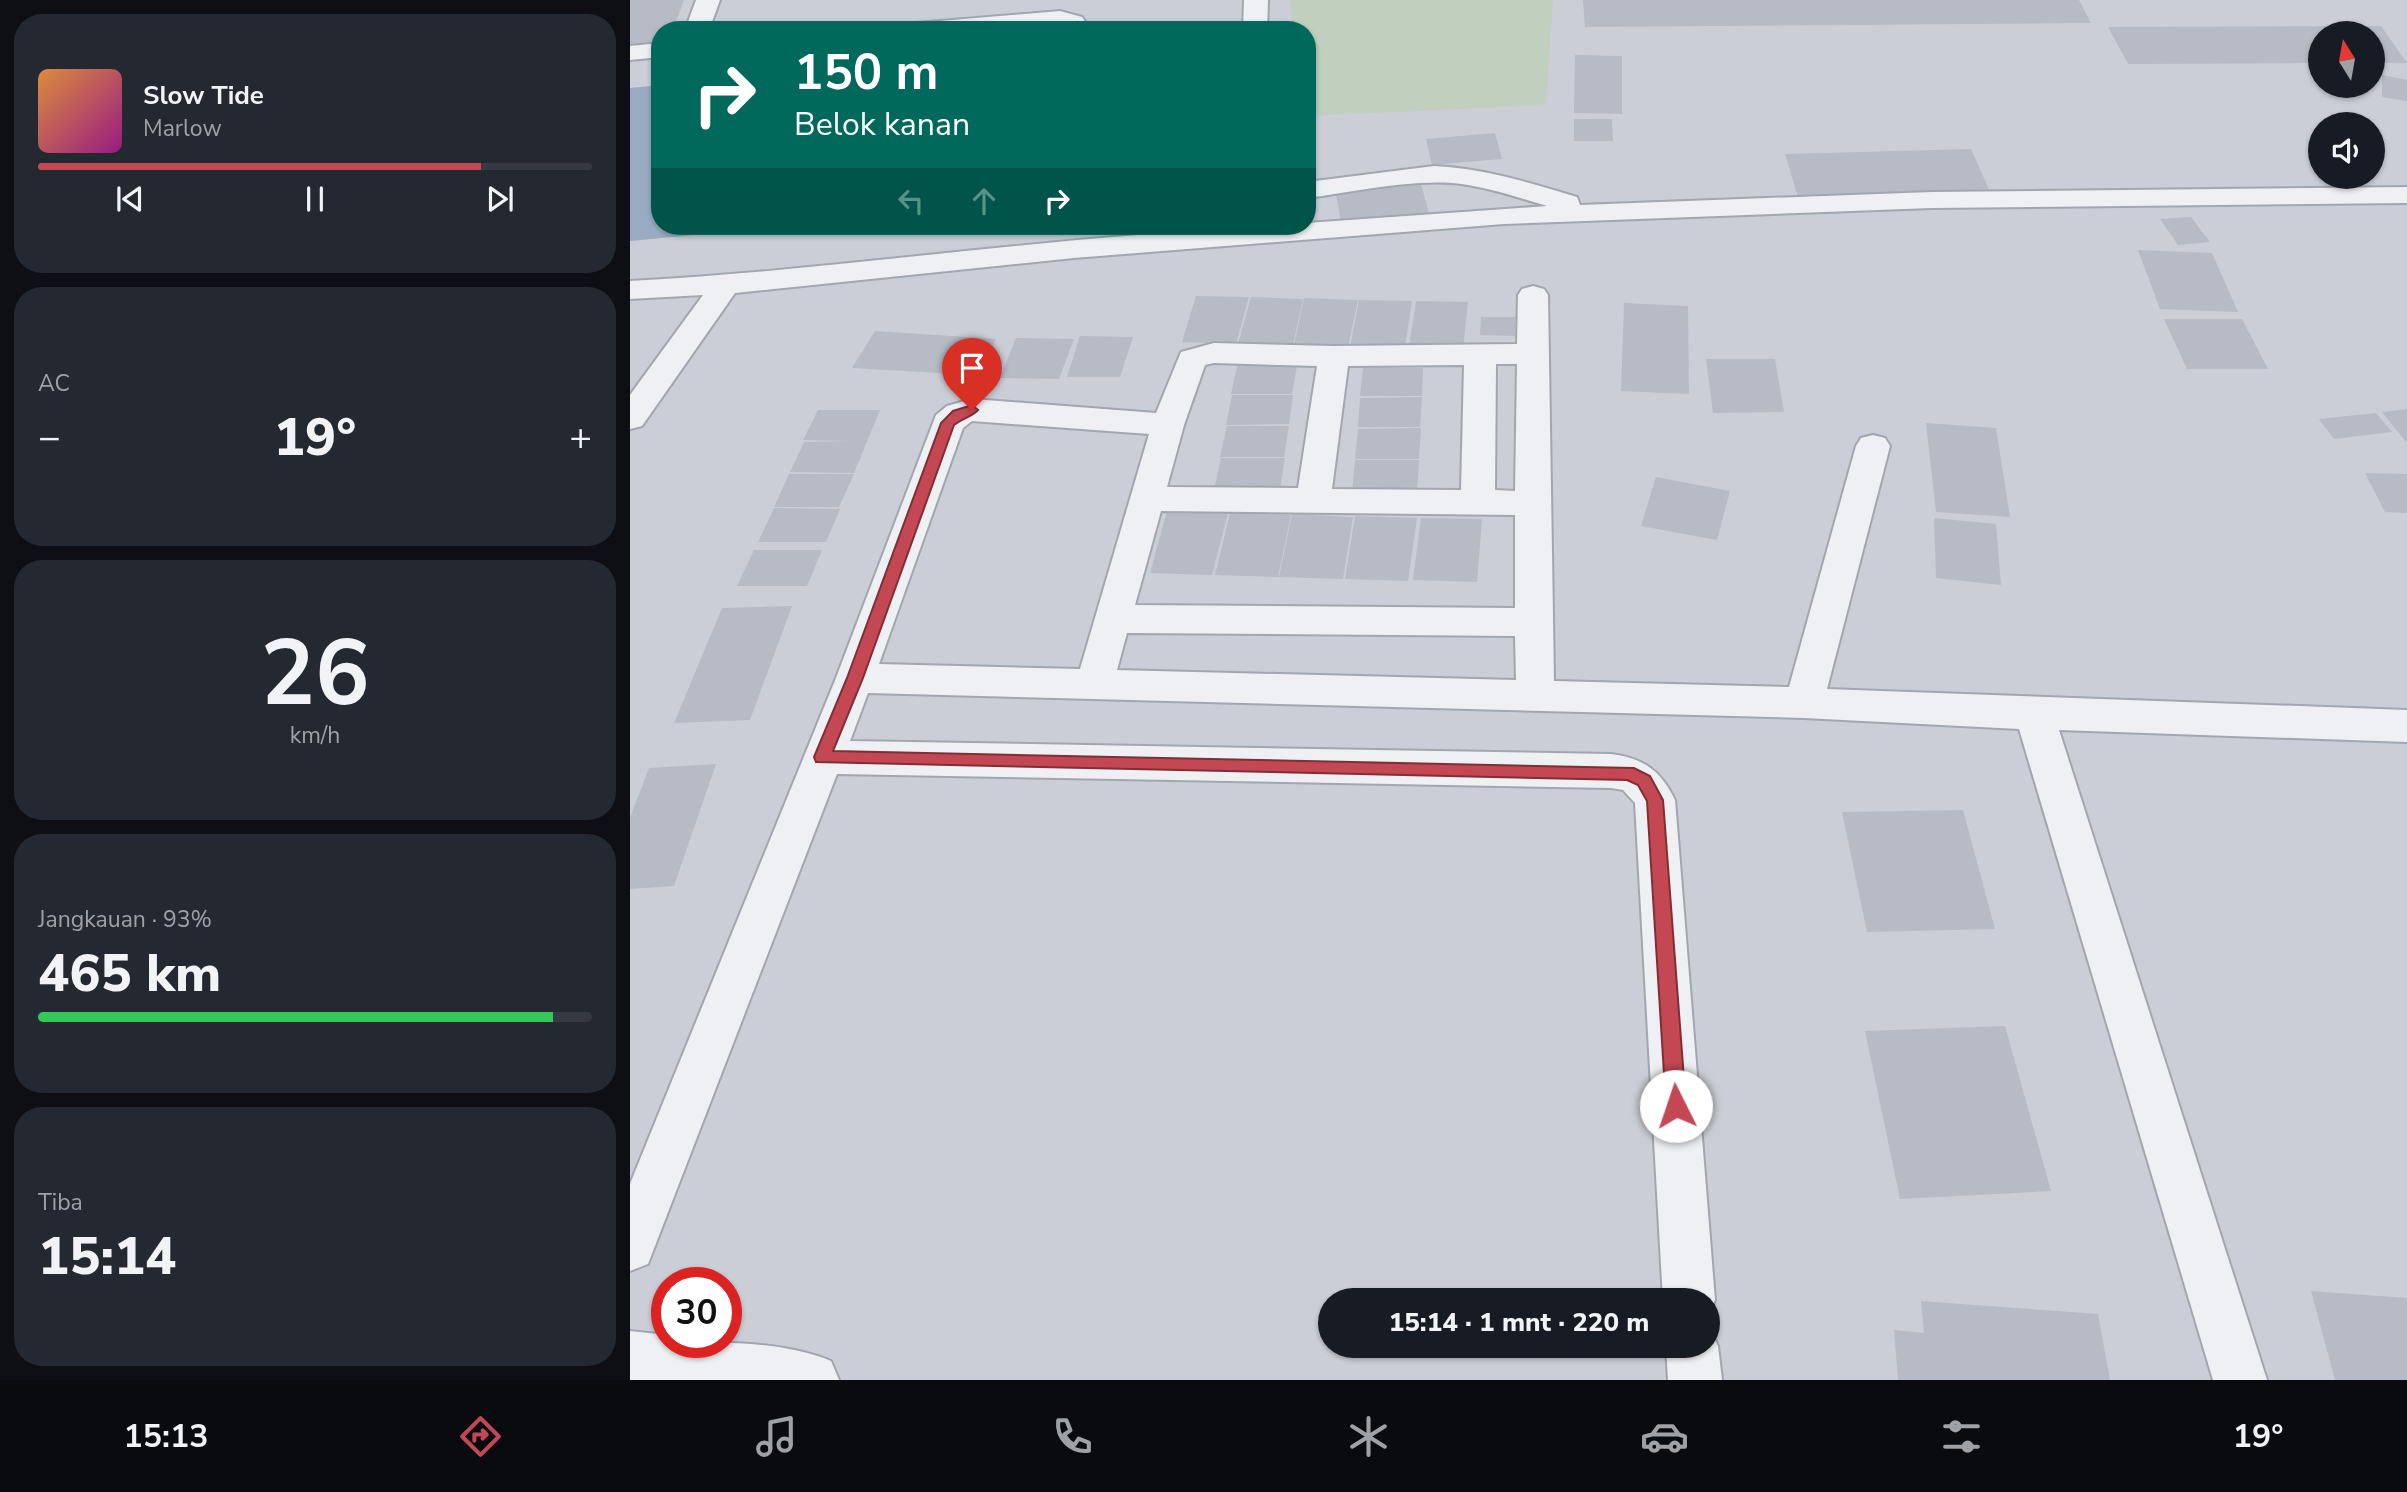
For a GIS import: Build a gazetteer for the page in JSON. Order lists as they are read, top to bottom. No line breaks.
{"north":"top","page":{"turn":["150 m","Belok kanan"],"song":["Slow Tide","Marlow"],"tile":["AC",["26","km/h"],["Jangkauan · 93%","465 km"],["Tiba","15:14"]],"heat":["−","19°","+"],"limit":"30","trip":"15:14 · 1 mnt · 220 m","tabs":["15:13","19°"]}}
